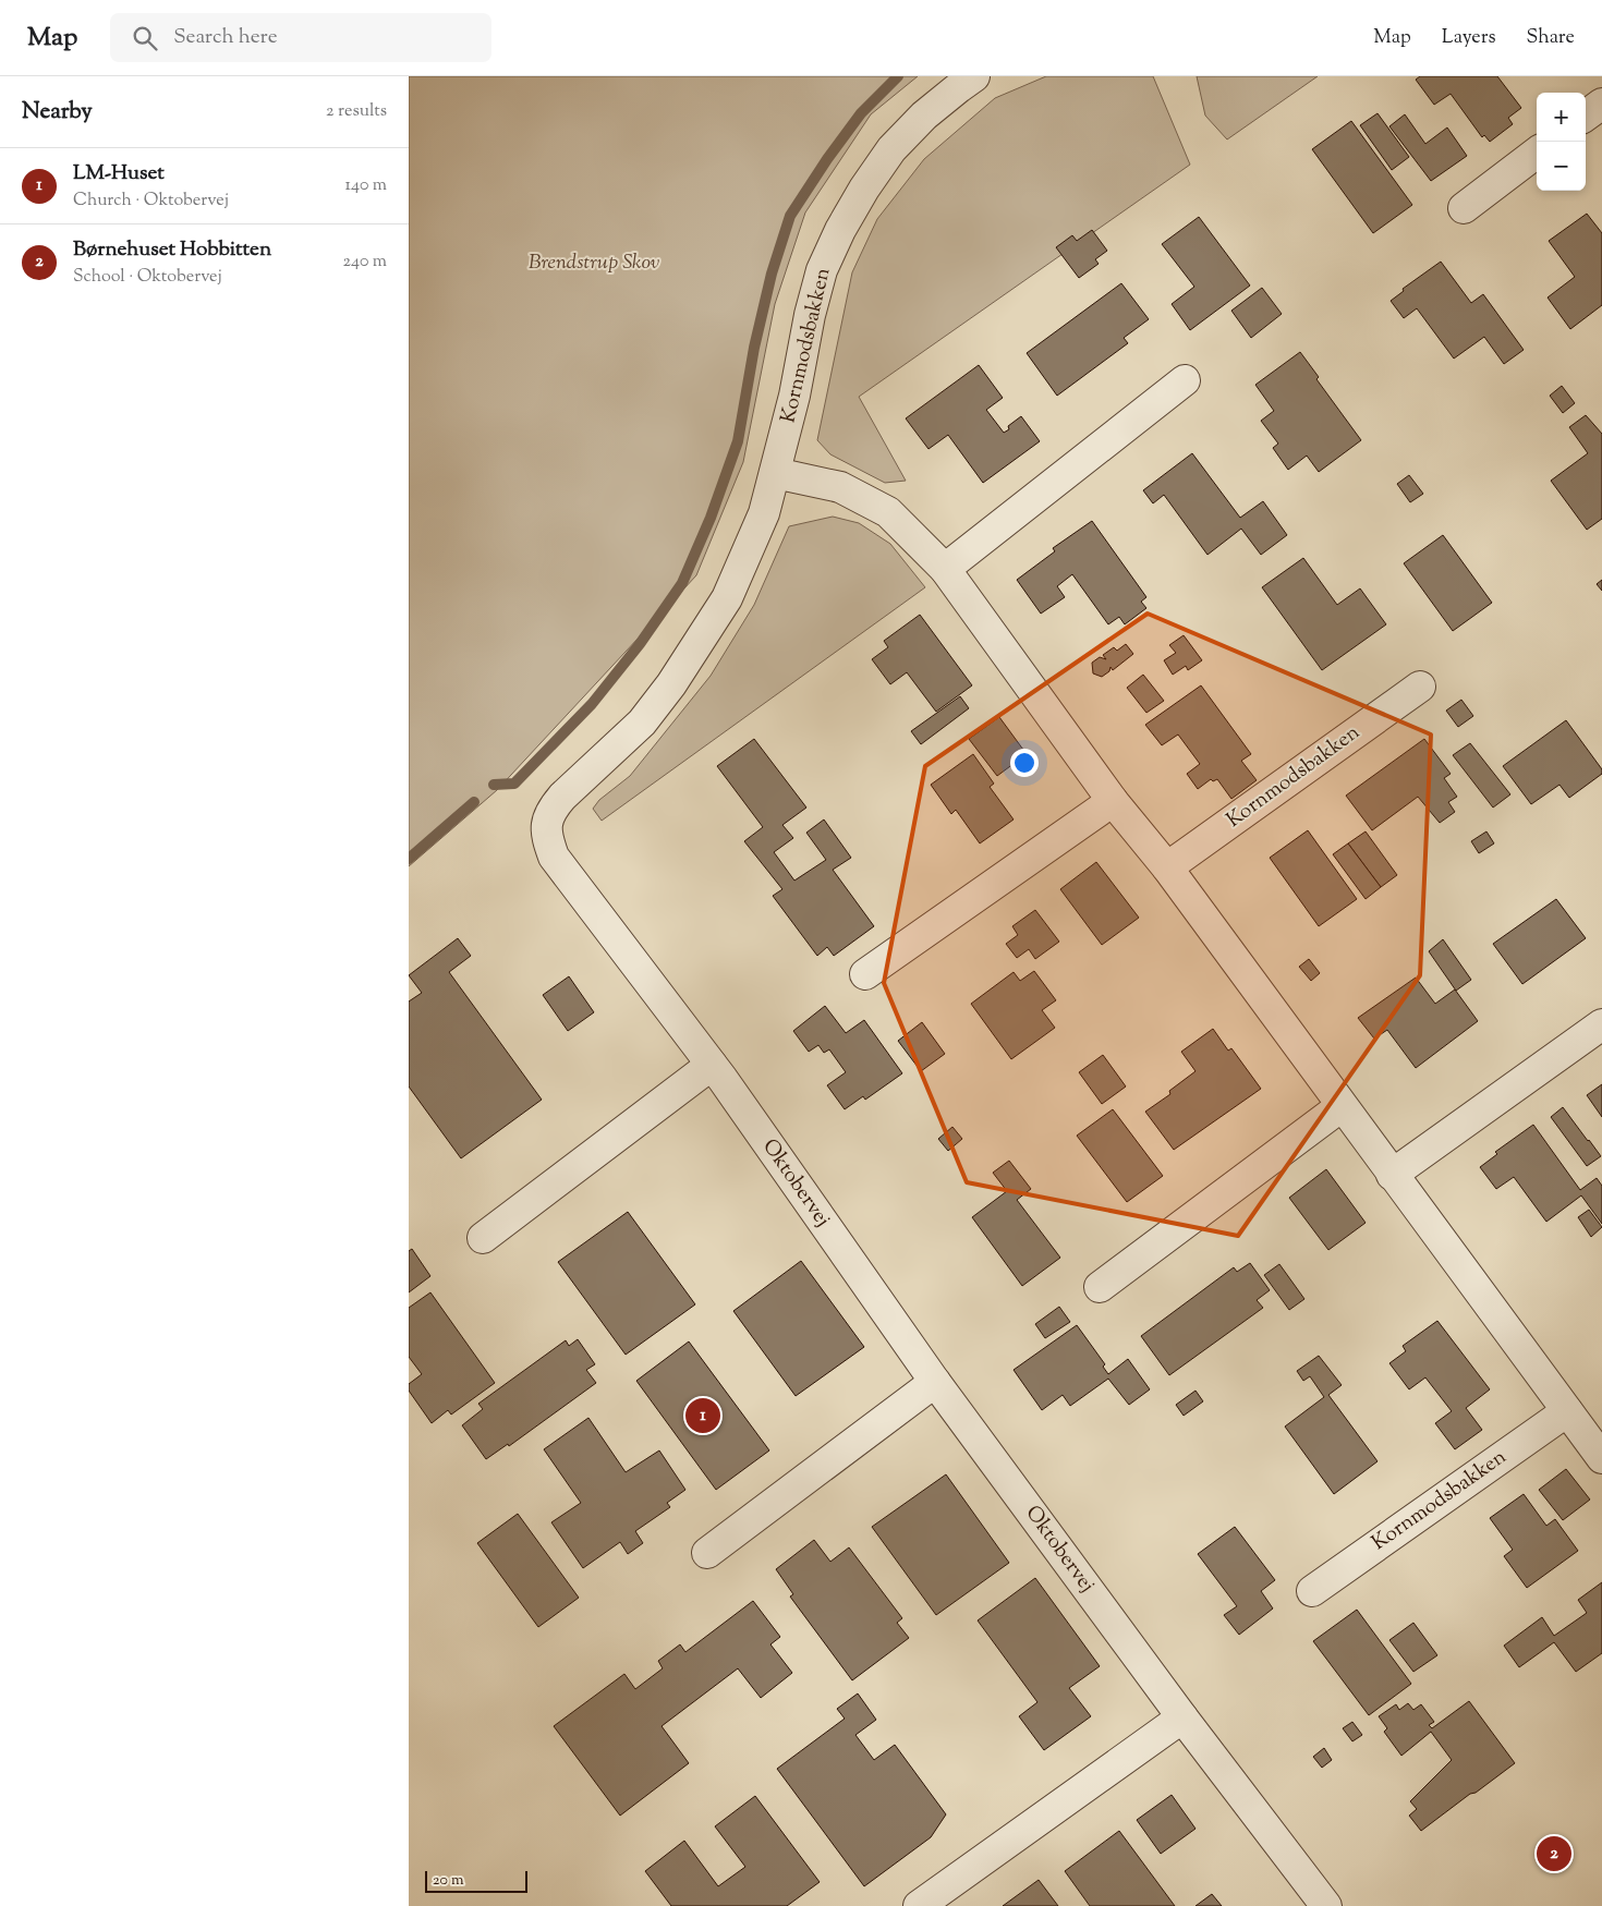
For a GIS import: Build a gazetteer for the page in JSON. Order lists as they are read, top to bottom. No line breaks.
{"streets":{"street":["Kornmodsbakken","Oktobervej"]},"crossings":[["Kornmodsbakken","Oktobervej"]],"parks":["Brendstrup Skov"],"scale_bar":"20 m","page":{"header":"Map","search":"Search here","nav":["Map","Layers","Share"],"heading":["Nearby","2 results"],"map_buttons":["+","−"],"list":[{"mark":"1","name":"LM-Huset","note":"Church · Oktobervej","value":"140 m"},{"mark":"2","name":"Børnehuset Hobbitten","note":"School · Oktobervej","value":"240 m"}],"pins":["1","2"],"scale":"20 m"}}
